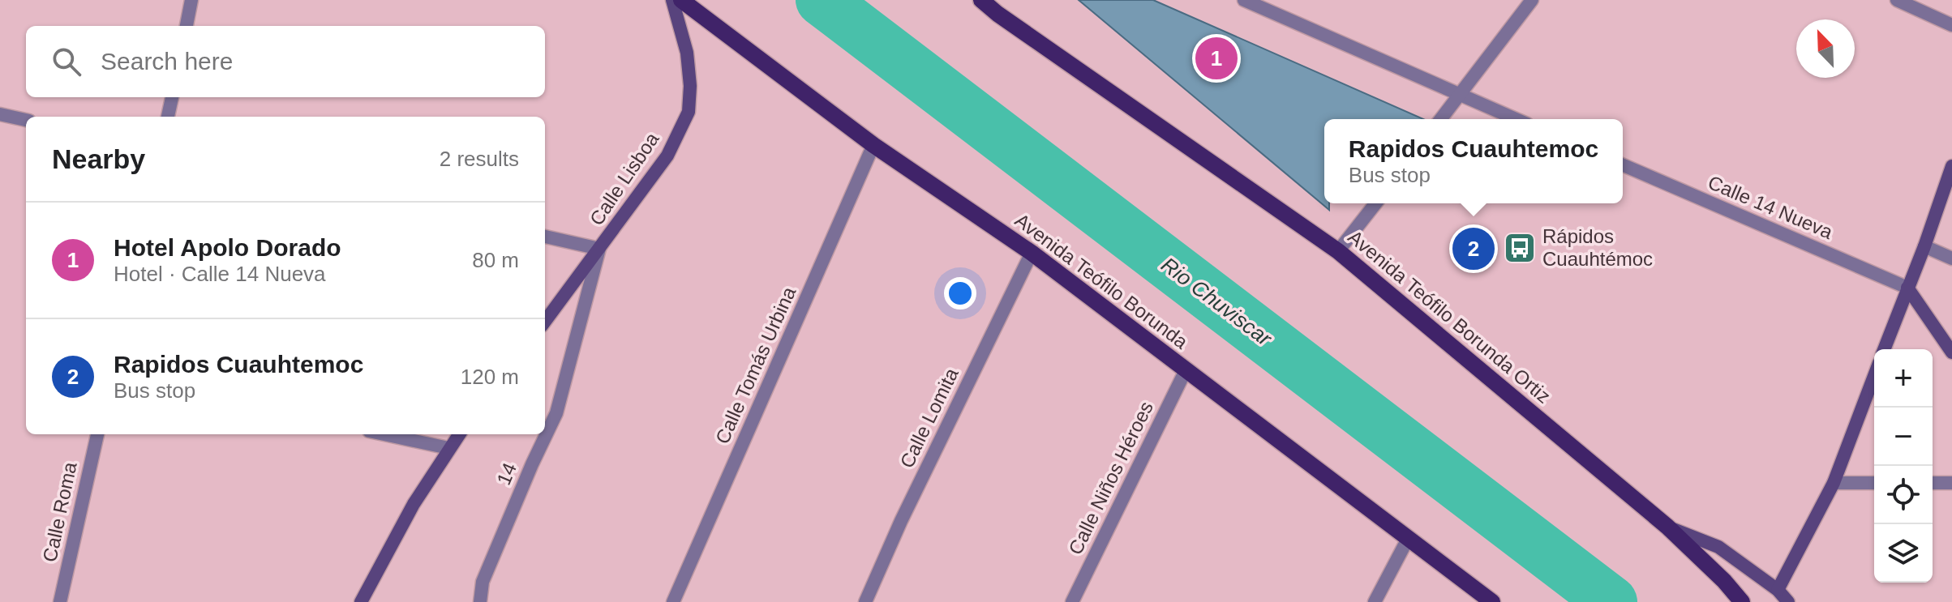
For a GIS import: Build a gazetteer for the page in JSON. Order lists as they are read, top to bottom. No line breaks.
{"streets":{"main road":["Calle Lisboa","Avenida Teófilo Borunda","Avenida Teófilo Borunda Ortiz"],"street":["Calle 14 Nueva","Calle Tomás Urbina","Calle Lomita","14","Calle Niños Héroes","Calle Roma"]},"crossings":[["Calle Lisboa","14"],["Avenida Teófilo Borunda","Calle Tomás Urbina"],["Avenida Teófilo Borunda","Calle Lomita"],["Avenida Teófilo Borunda","Calle Niños Héroes"]],"water":["Rio Chuviscar"],"places":{"bus stop":["Rápidos Cuauhtémoc"]},"north":"top left","page":{"search":"Search here","pins":["1","2"],"heading":["Nearby","2 results"],"popup":["Rapidos Cuauhtemoc","Bus stop"],"list":[{"mark":"1","name":"Hotel Apolo Dorado","note":"Hotel · Calle 14 Nueva","value":"80 m"},{"mark":"2","name":"Rapidos Cuauhtemoc","note":"Bus stop","value":"120 m"}],"map_buttons":["+","−"]}}
